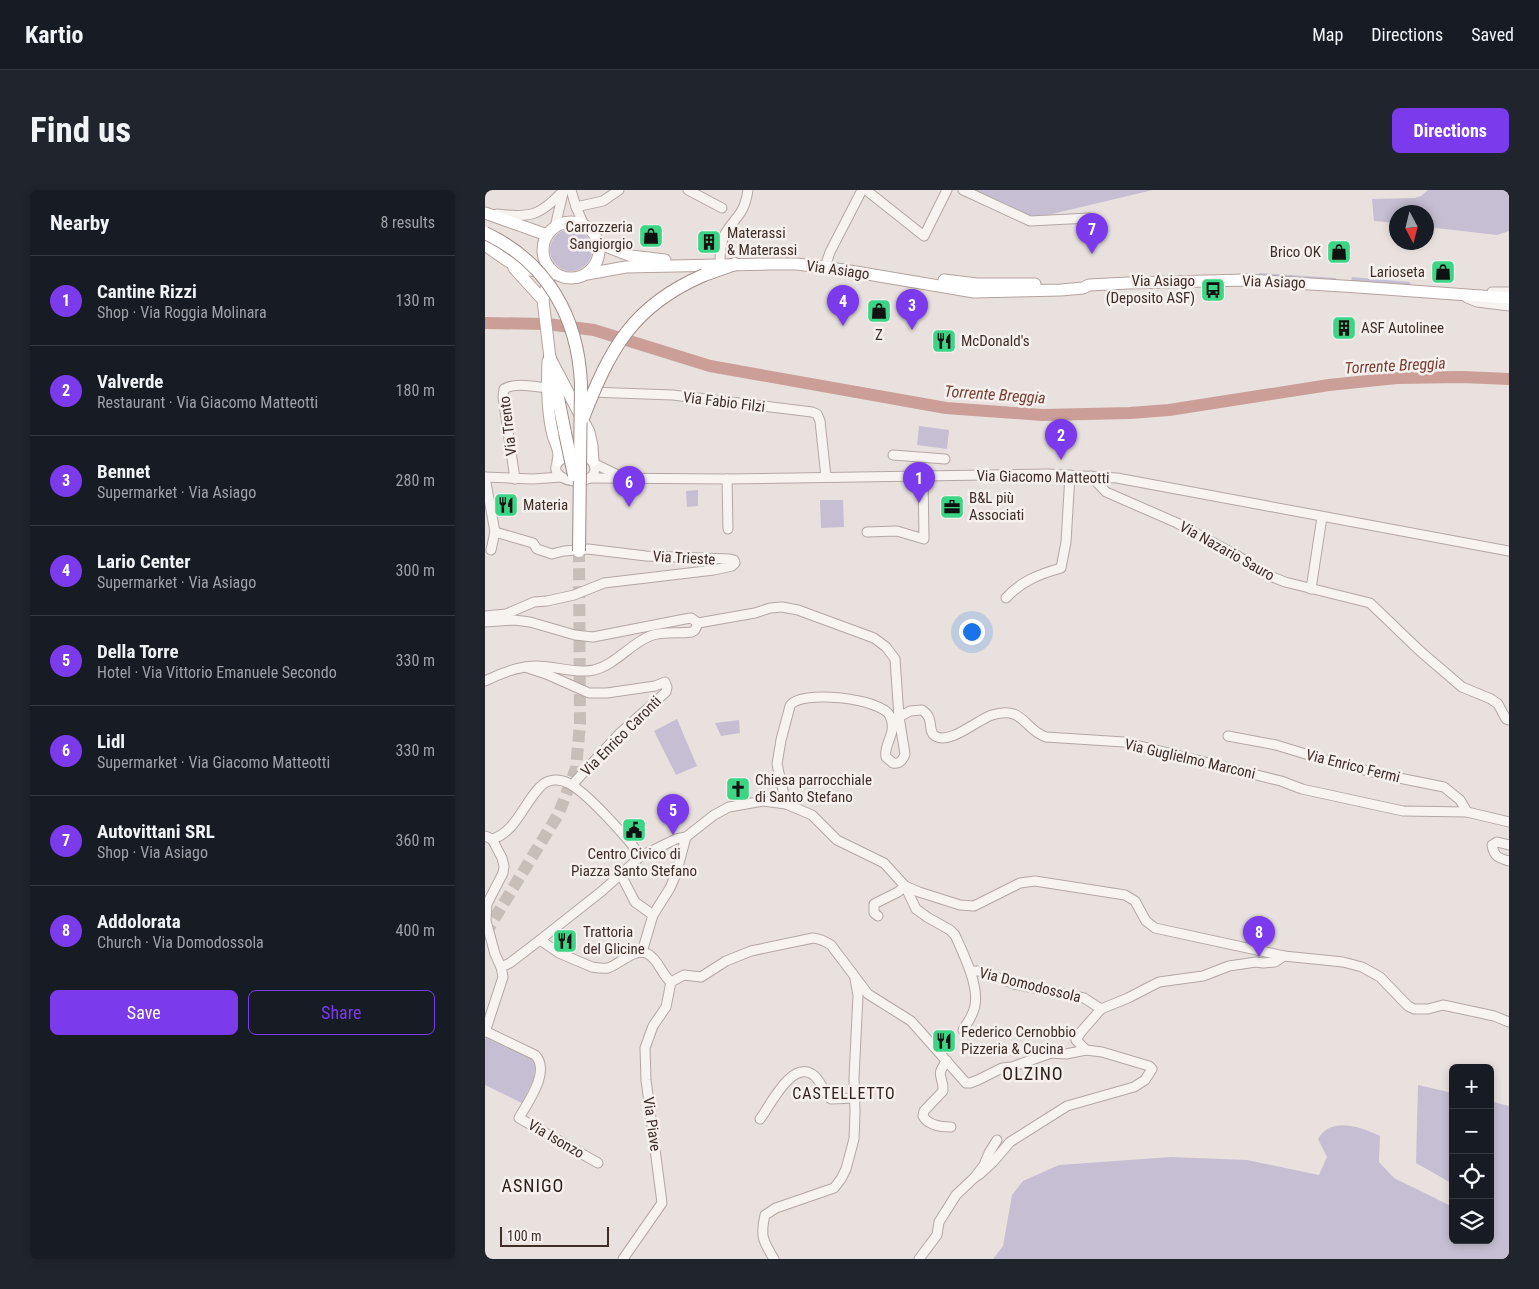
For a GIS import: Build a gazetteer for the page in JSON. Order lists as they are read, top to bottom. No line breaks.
{"streets":{"main road":["Via Asiago"],"street":["Via Fabio Filzi","Via Trento","Via Giacomo Matteotti","Via Nazario Sauro","Via Trieste","Via Enrico Caronti","Via Guglielmo Marconi","Via Enrico Fermi","Via Domodossola","Via Piave","Via Isonzo"]},"crossings":[["Via Fabio Filzi","Via Giacomo Matteotti"],["Via Giacomo Matteotti","Via Nazario Sauro"],["Via Guglielmo Marconi","Via Enrico Fermi"]],"districts":["OLZINO","CASTELLETTO","ASNIGO"],"water":["Torrente Breggia"],"places":{"shop":["Carrozzeria Sangiorgio","Brico OK","Larioseta","Z"],"building":["Materassi & Materassi","ASF Autolinee"],"bus stop":["Via Asiago (Deposito ASF)"],"restaurant":["McDonald's","Materia","Trattoria del Glicine","Federico Cernobbio Pizzeria & Cucina"],"office":["B&L più Associati"],"church":["Chiesa parrocchiale di Santo Stefano"],"public building":["Centro Civico di Piazza Santo Stefano"]},"scale_bar":"100 m","north":"bottom","page":{"header":"Kartio","nav":["Map","Directions","Saved"],"buttons":["Directions",["Save","Share"]],"title":"Find us","heading":["Nearby","8 results"],"pins":["7","4","3","2","1","6","5","8"],"list":[{"mark":"1","name":"Cantine Rizzi","note":"Shop · Via Roggia Molinara","value":"130 m"},{"mark":"2","name":"Valverde","note":"Restaurant · Via Giacomo Matteotti","value":"180 m"},{"mark":"3","name":"Bennet","note":"Supermarket · Via Asiago","value":"280 m"},{"mark":"4","name":"Lario Center","note":"Supermarket · Via Asiago","value":"300 m"},{"mark":"5","name":"Della Torre","note":"Hotel · Via Vittorio Emanuele Secondo","value":"330 m"},{"mark":"6","name":"Lidl","note":"Supermarket · Via Giacomo Matteotti","value":"330 m"},{"mark":"7","name":"Autovittani SRL","note":"Shop · Via Asiago","value":"360 m"},{"mark":"8","name":"Addolorata","note":"Church · Via Domodossola","value":"400 m"}],"map_buttons":["+","−"],"scale":"100 m"}}
